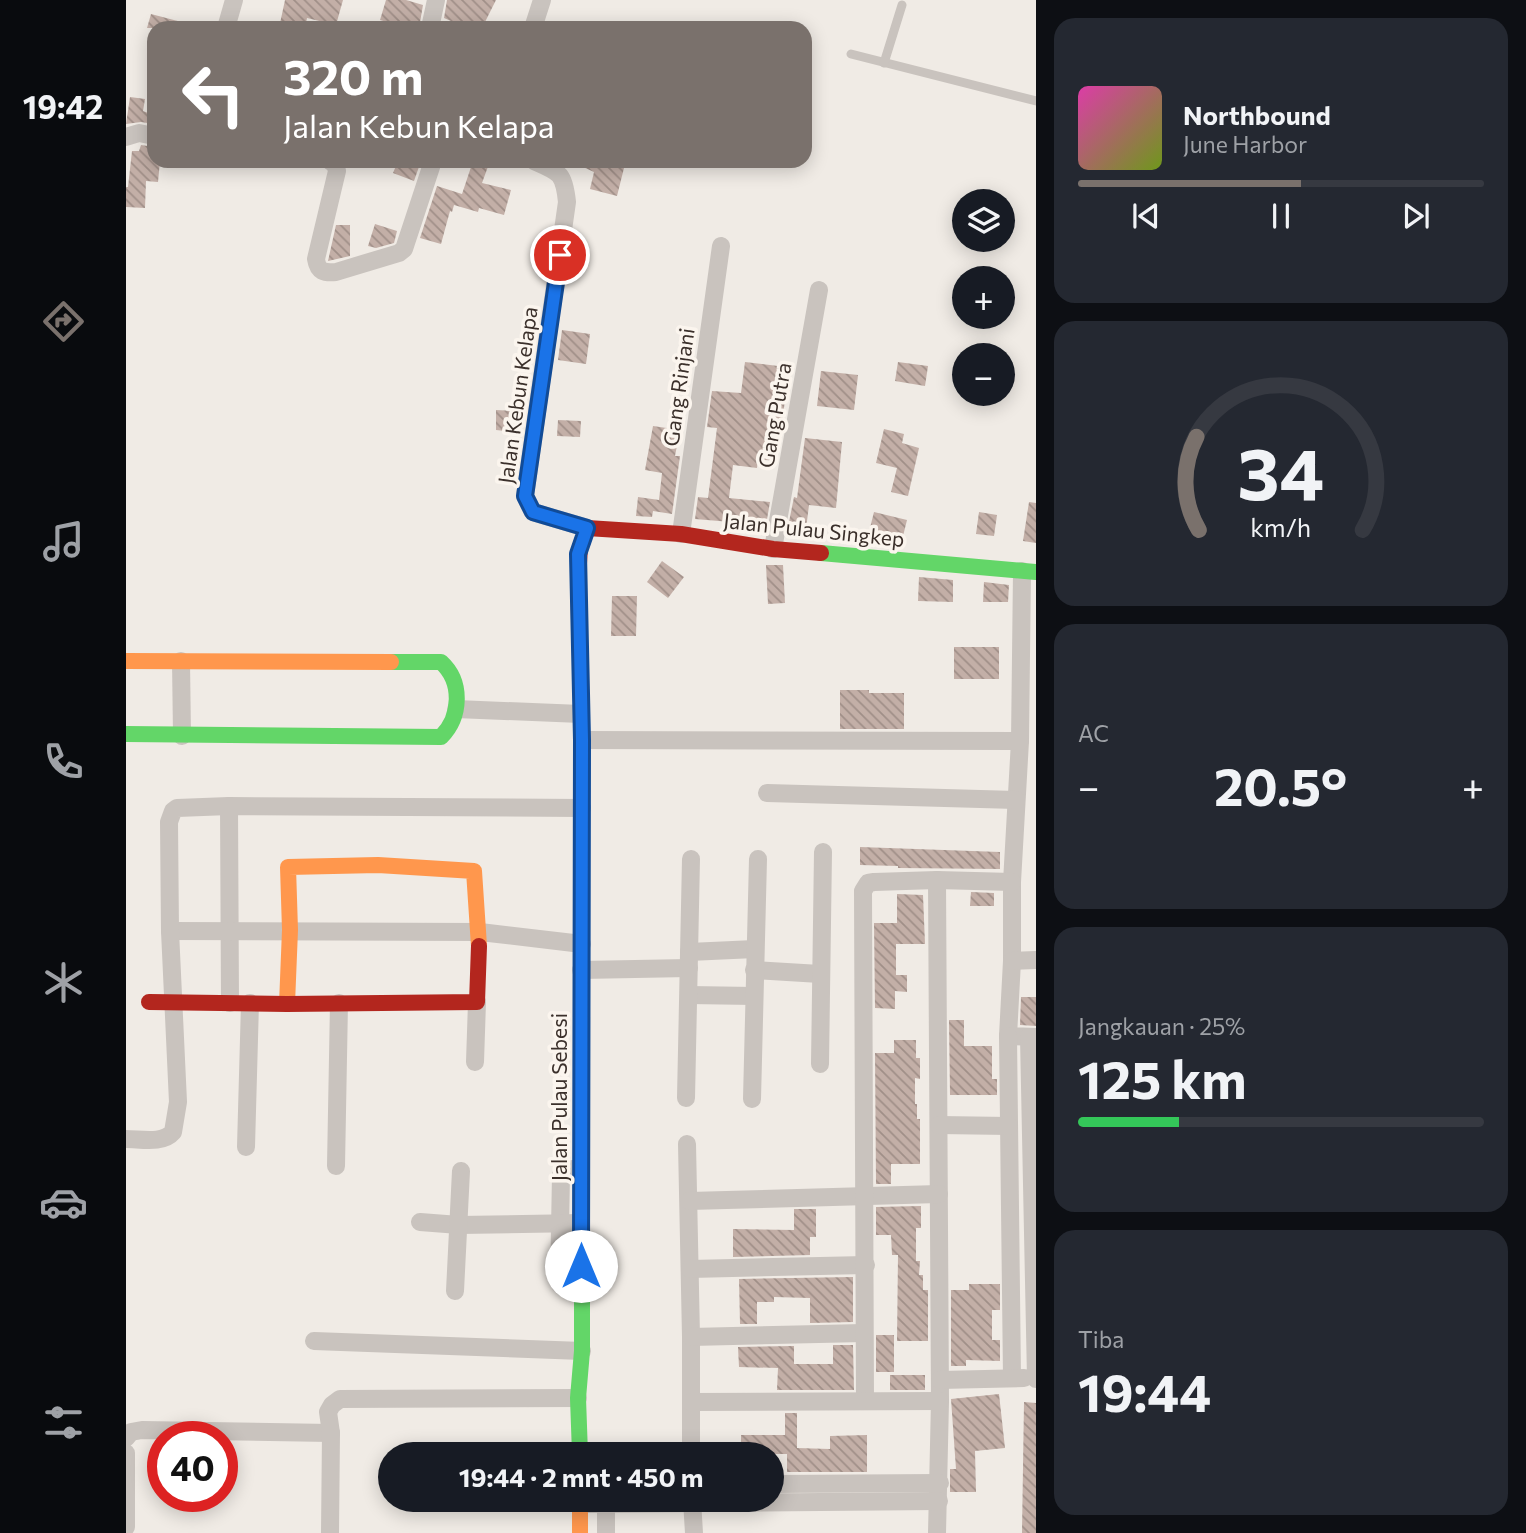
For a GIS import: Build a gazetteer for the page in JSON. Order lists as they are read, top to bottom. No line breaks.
{"streets":{"street":["Gang Rinjani","Jalan Kebun Kelapa","Gang Putra","Jalan Pulau Singkep","Jalan Pulau Sebesi"]},"crossings":[["Gang Rinjani","Jalan Pulau Singkep"],["Jalan Kebun Kelapa","Jalan Pulau Singkep"],["Jalan Kebun Kelapa","Jalan Pulau Sebesi"],["Gang Putra","Jalan Pulau Singkep"],["Jalan Pulau Singkep","Jalan Pulau Sebesi"]],"page":{"tabs":"19:42","turn":["320 m","Jalan Kebun Kelapa"],"song":["Northbound","June Harbor"],"map_buttons":["+","−"],"tile":["AC",["Jangkauan · 25%","125 km"],["Tiba","19:44"]],"heat":["−","20.5°","+"],"limit":"40","trip":"19:44 · 2 mnt · 450 m","gauge":["34","km/h"]}}
